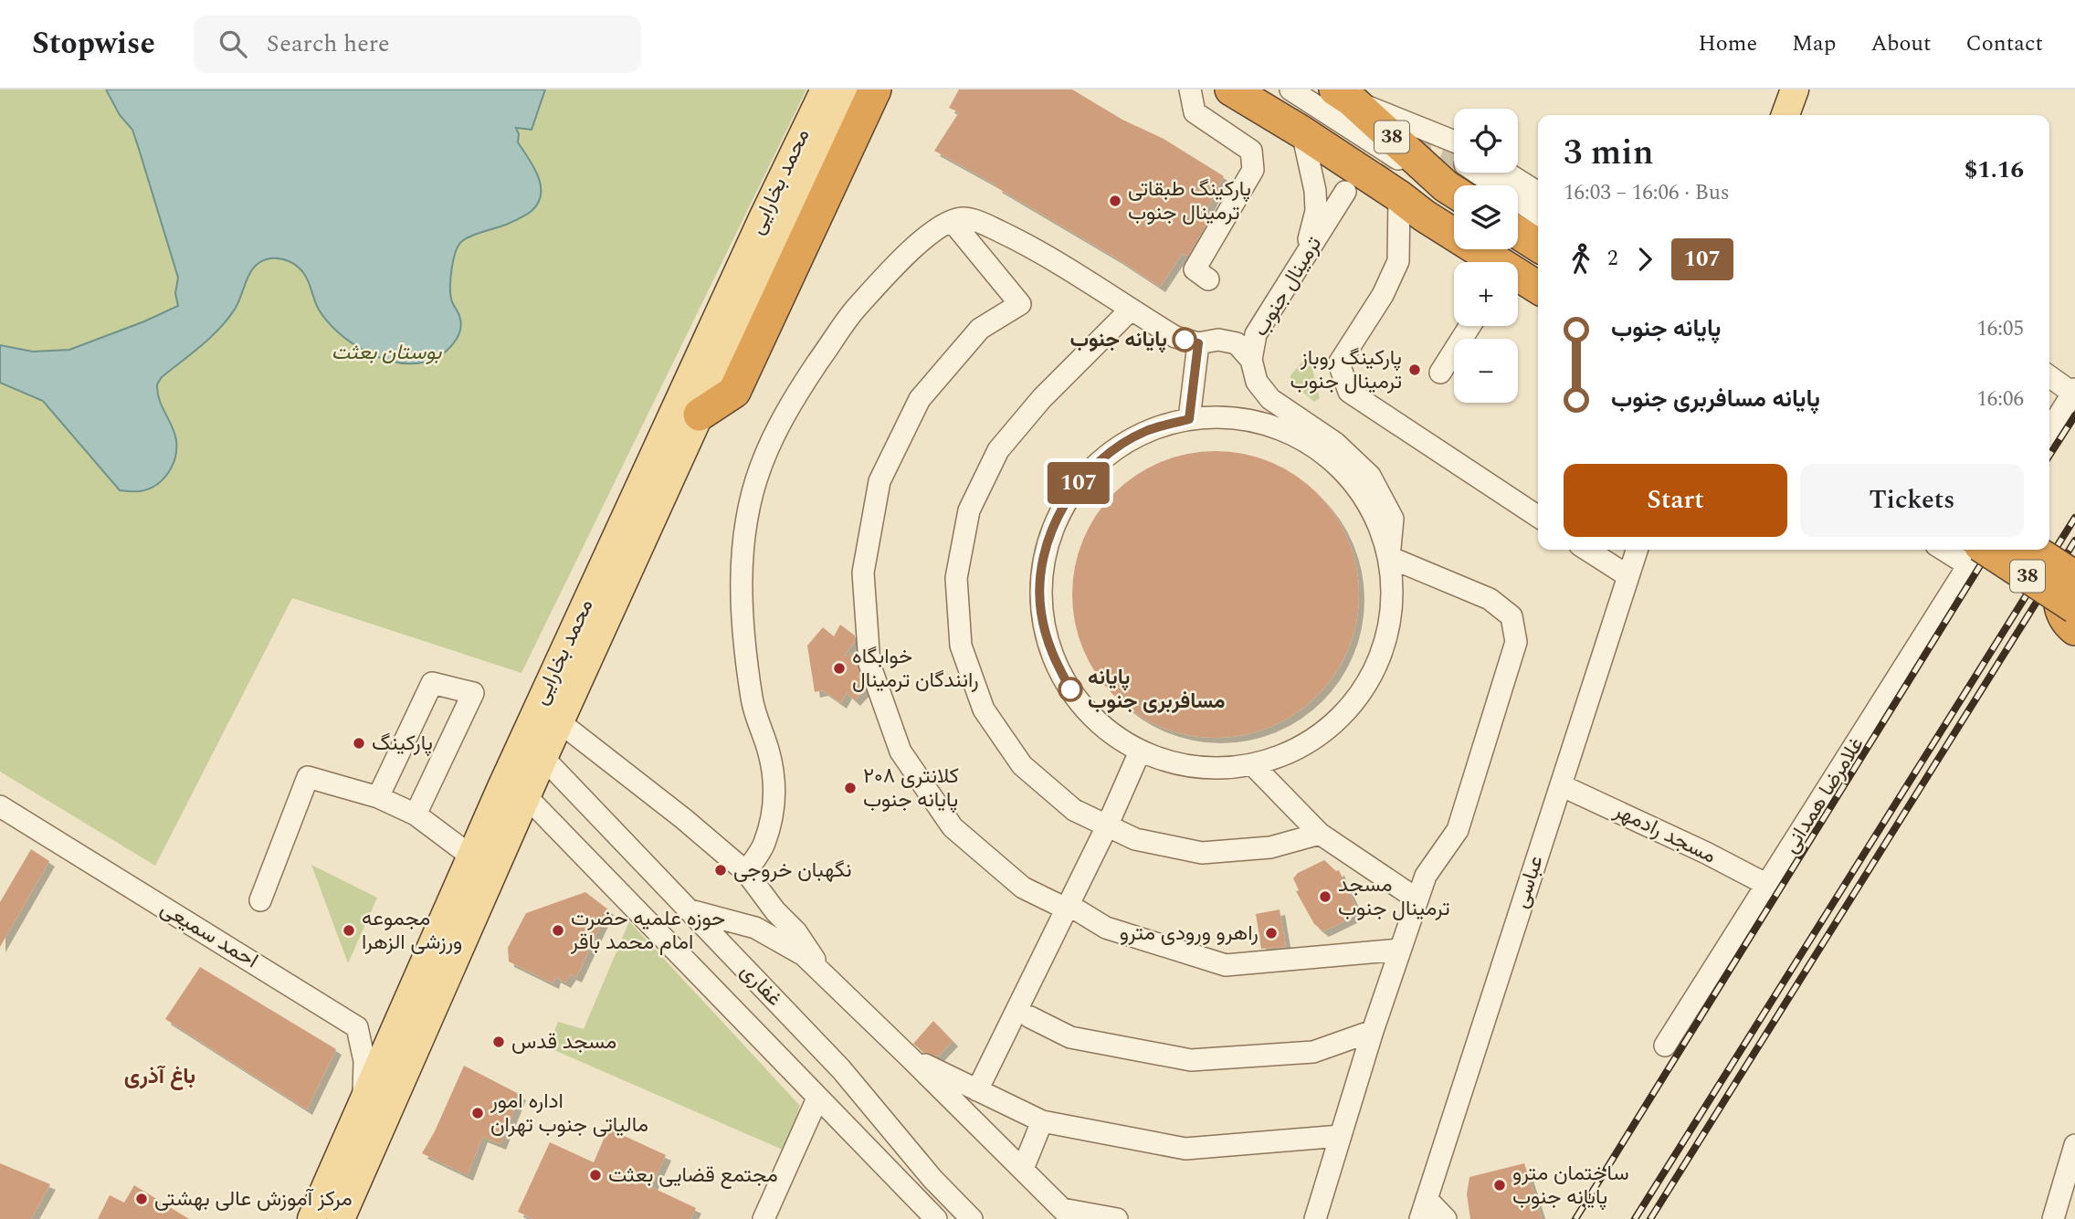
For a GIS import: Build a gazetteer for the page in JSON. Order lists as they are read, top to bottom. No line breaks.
{"streets":{"highway":["38"],"main road":["محمد بخارایی"],"street":["ترمینال جنوب","غلامرضا همدانی","مسجد رادمهر","عباسی","احمد سمیعی","غفاری"]},"crossings":[["38","غلامرضا همدانی"],["محمد بخارایی","احمد سمیعی"],["محمد بخارایی","غفاری"],["غلامرضا همدانی","مسجد رادمهر"],["مسجد رادمهر","عباسی"]],"districts":["باغ آذری"],"parks":["بوستان بعثت"],"places":["پارکینگ طبقاتی ترمینال جنوب","پایانه جنوب","پارکینگ روباز ترمینال جنوب","خوابگاه رانندگان ترمینال","پایانه مسافربری جنوب","پارکینگ","کلانتری ۲۰۸ پایانه جنوب","نگهبان خروجی","مسجد ترمینال جنوب","مجموعه ورزشی الزهرا","حوزه علمیه حضرت امام محمد باقر","راهرو ورودی مترو","مسجد قدس","اداره امور مالیاتی جنوب تهران","مجتمع قضایی بعثت","ساختمان مترو پایانه جنوب","مرکز آموزش عالی بهشتی"],"lines":["bus line 107"],"page":{"header":"Stopwise","search":"Search here","nav":["Home","Map","About","Contact"],"on_map":"107","map_buttons":["+","−"],"heading":["3 min","16:03 – 16:06 · Bus","$1.16"],"legs":["2","107"],"list":[{"name":"پایانه جنوب","value":"16:05"},{"name":"پایانه مسافربری جنوب","value":"16:06"}],"buttons":["Start","Tickets"]}}
